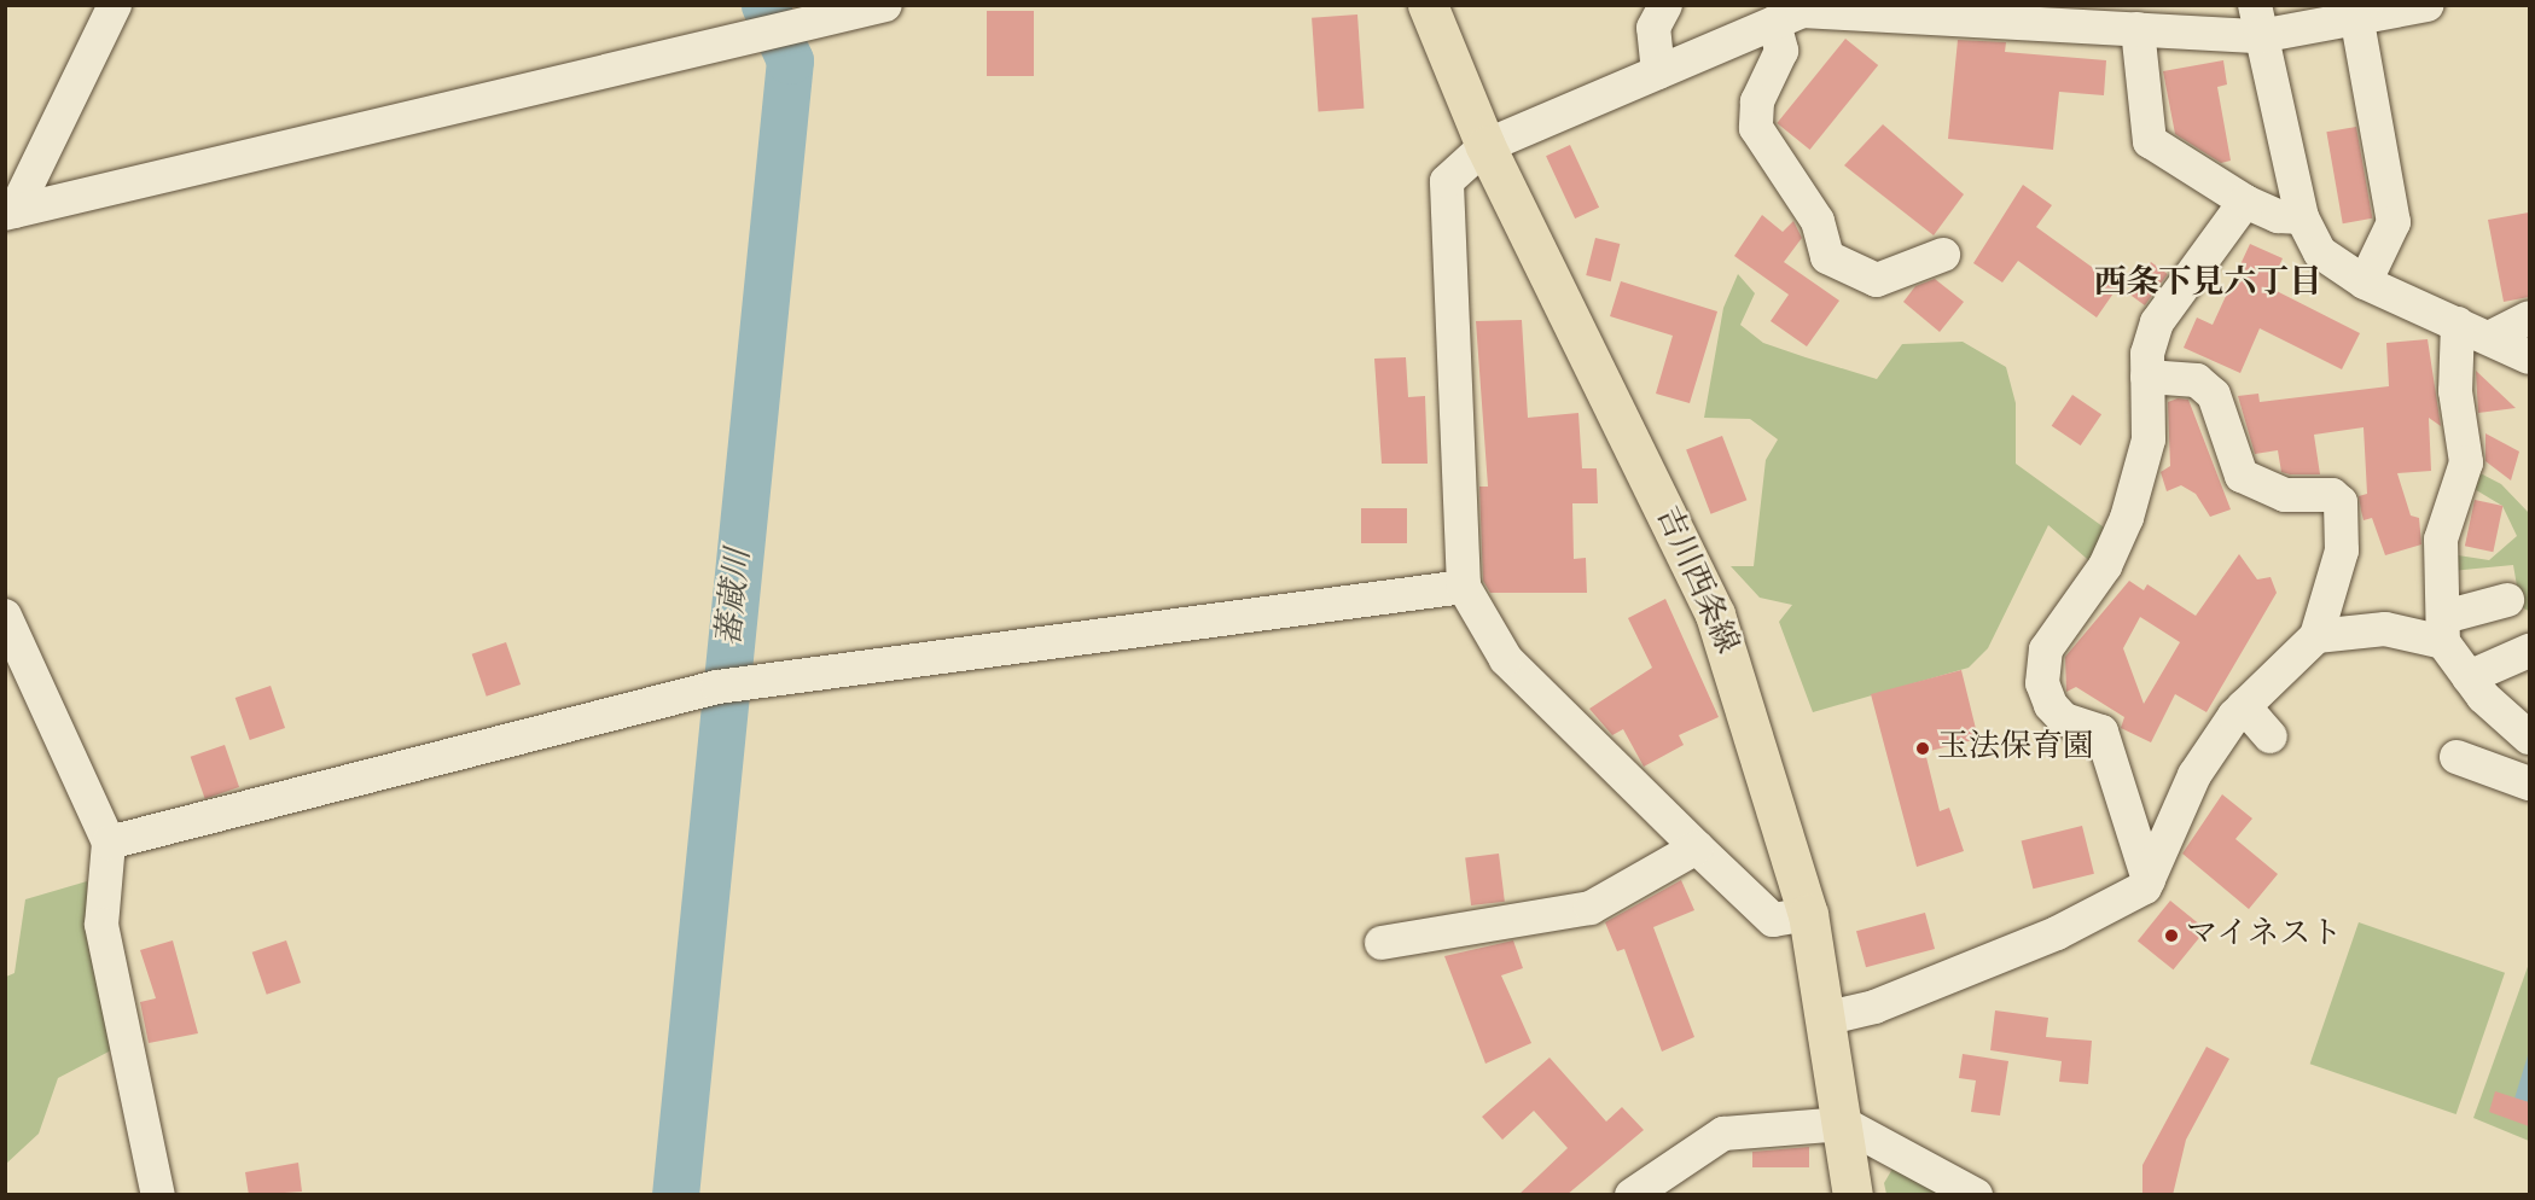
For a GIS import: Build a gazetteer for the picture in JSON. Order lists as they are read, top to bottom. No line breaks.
{"streets":{"main road":["吉川西条線"]},"districts":["西条下見六丁目"],"water":["蕃蔵川"],"places":["玉法保育園","マイネスト"]}
